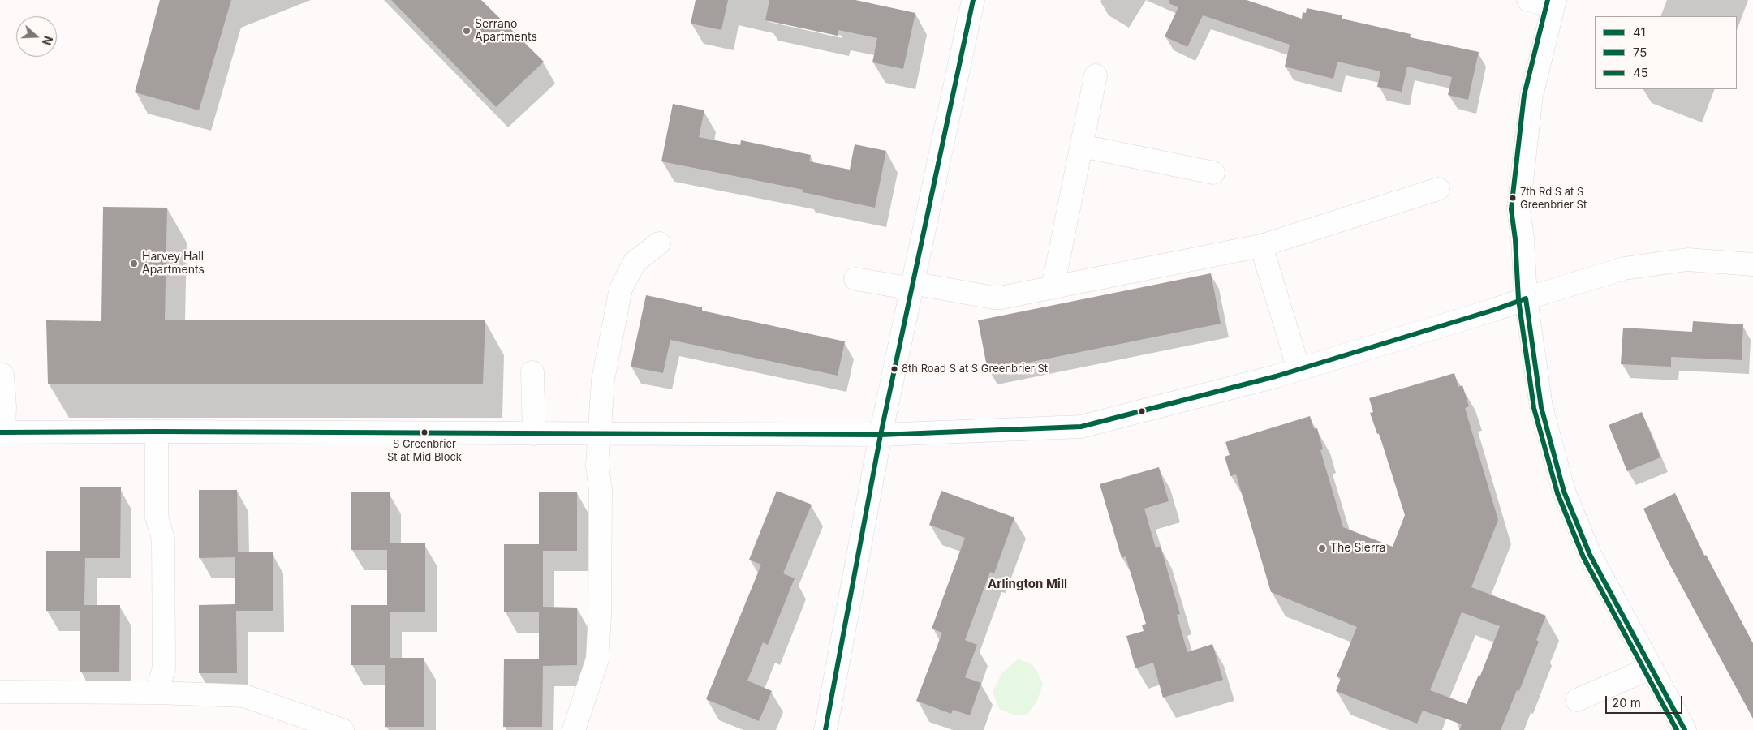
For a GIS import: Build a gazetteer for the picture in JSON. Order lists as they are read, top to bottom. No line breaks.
{"districts":["Arlington Mill"],"places":["Serrano Apartments","7th Rd S at S Greenbrier St","Harvey Hall Apartments","8th Road S at S Greenbrier St","S Greenbrier St at Mid Block","The Sierra"],"lines":["transit line 75","transit line 45","transit line 41"],"legend":["41","75","45"],"scale_bar":"20 m","north":"right"}
